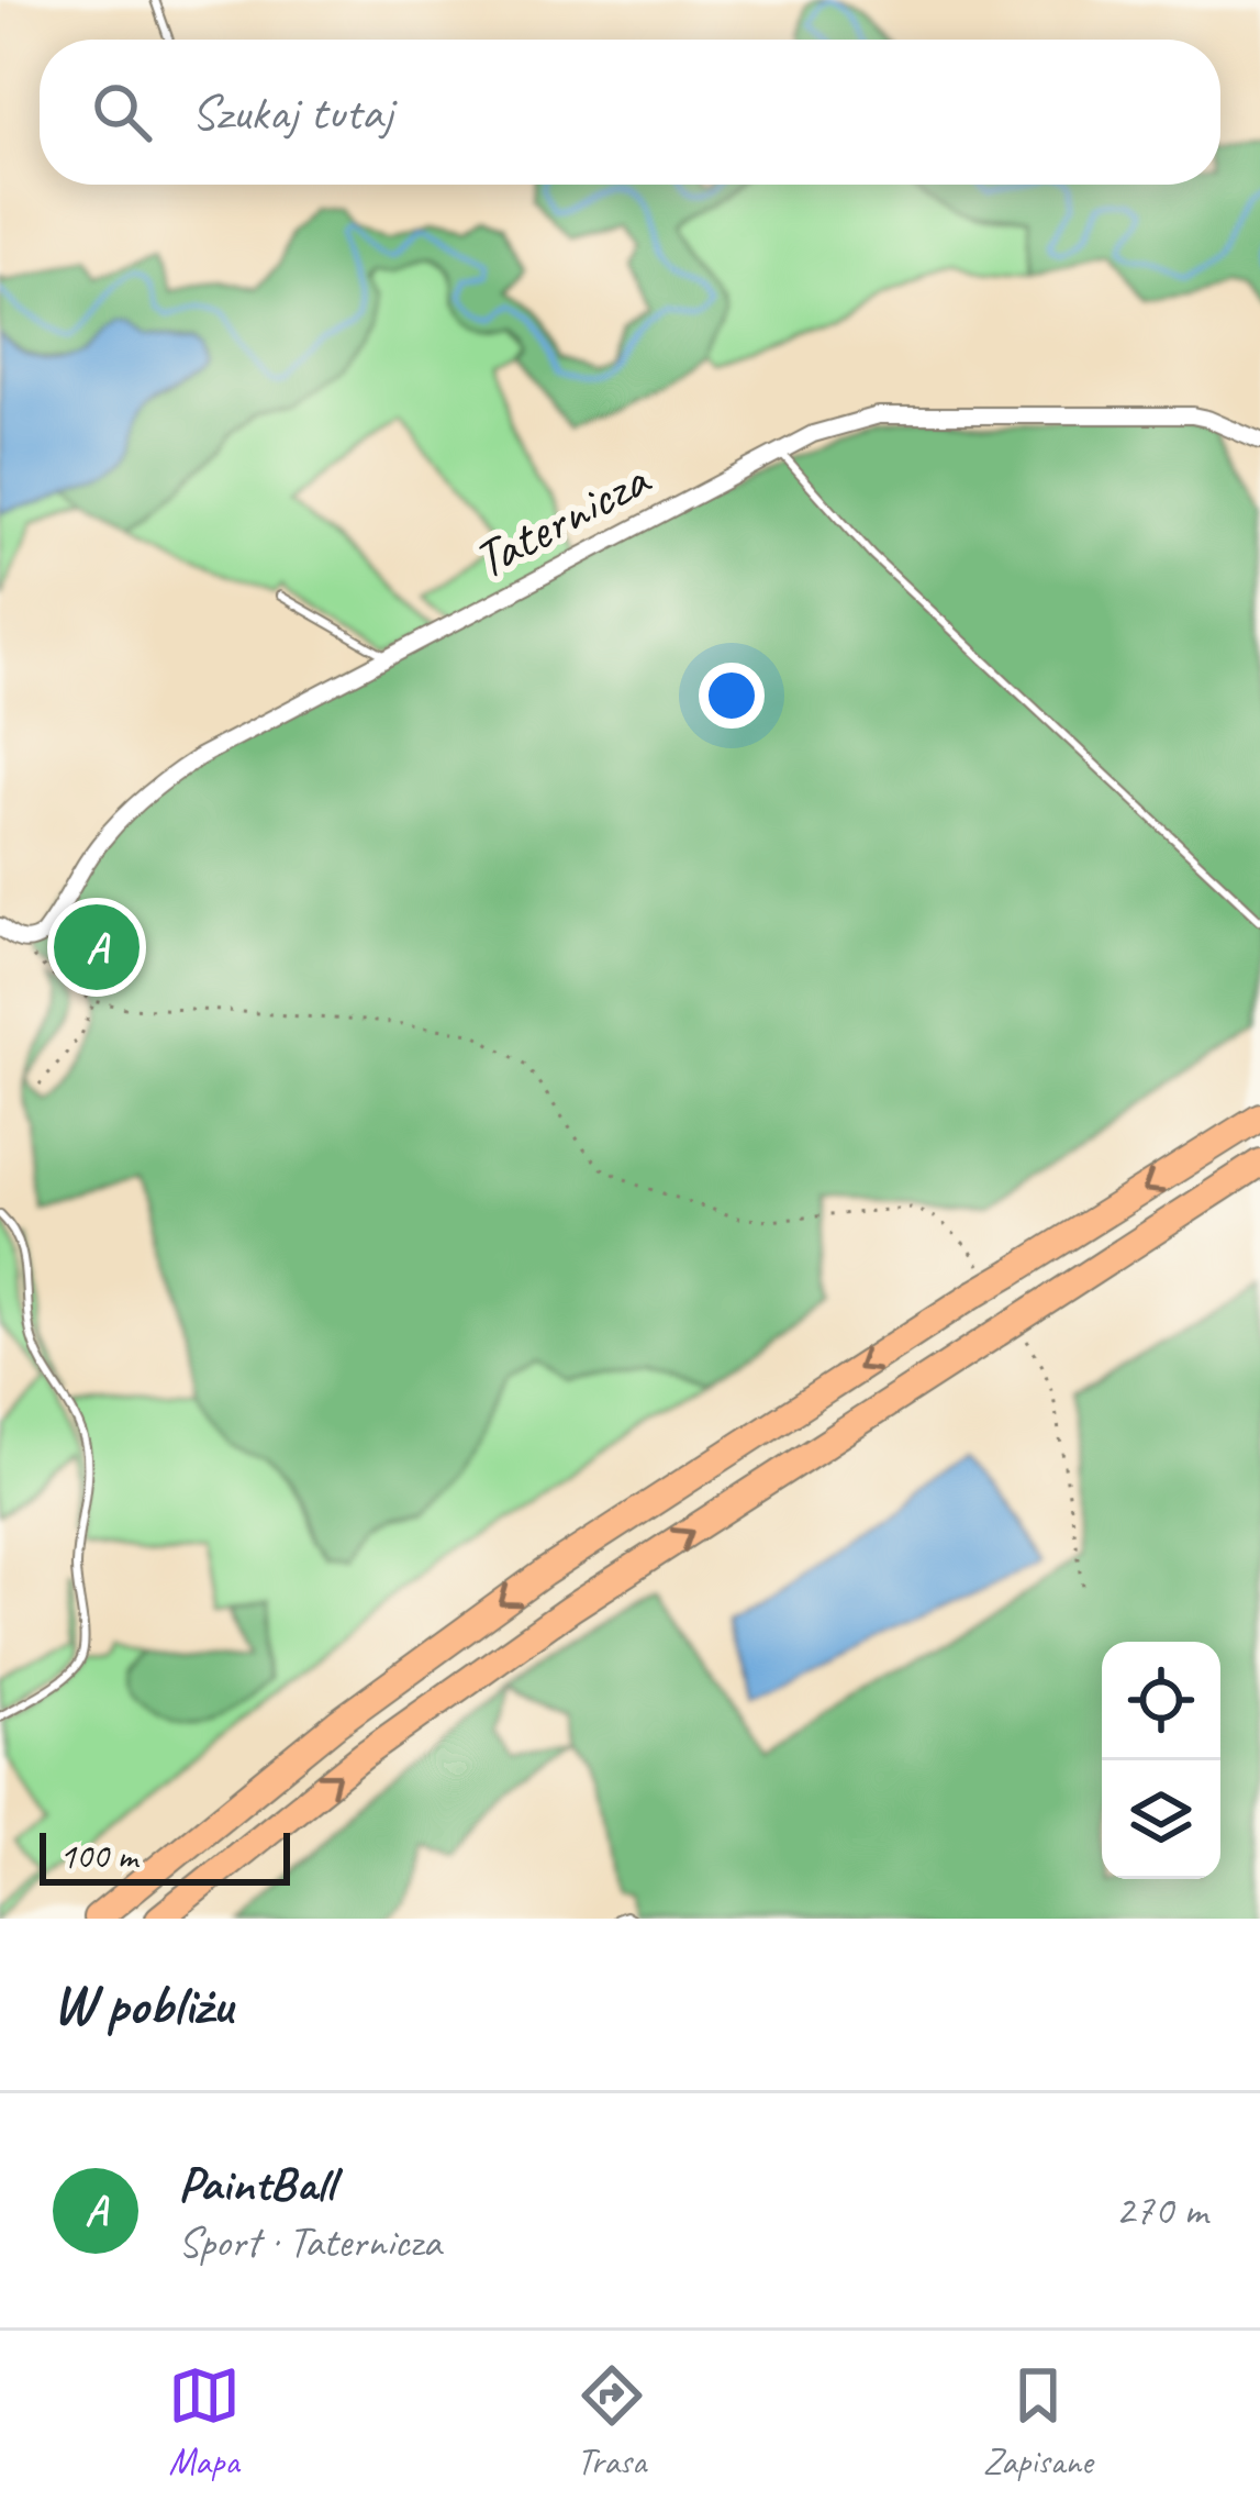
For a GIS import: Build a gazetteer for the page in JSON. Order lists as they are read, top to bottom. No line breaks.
{"streets":{"street":["Taternicza"]},"scale_bar":"100 m","page":{"search":"Szukaj tutaj","pins":"A","scale":"100 m","heading":"W pobliżu","list":[{"mark":"A","name":"PaintBall","note":"Sport · Taternicza","value":"270 m"}],"nav":["Mapa","Trasa","Zapisane"]}}
